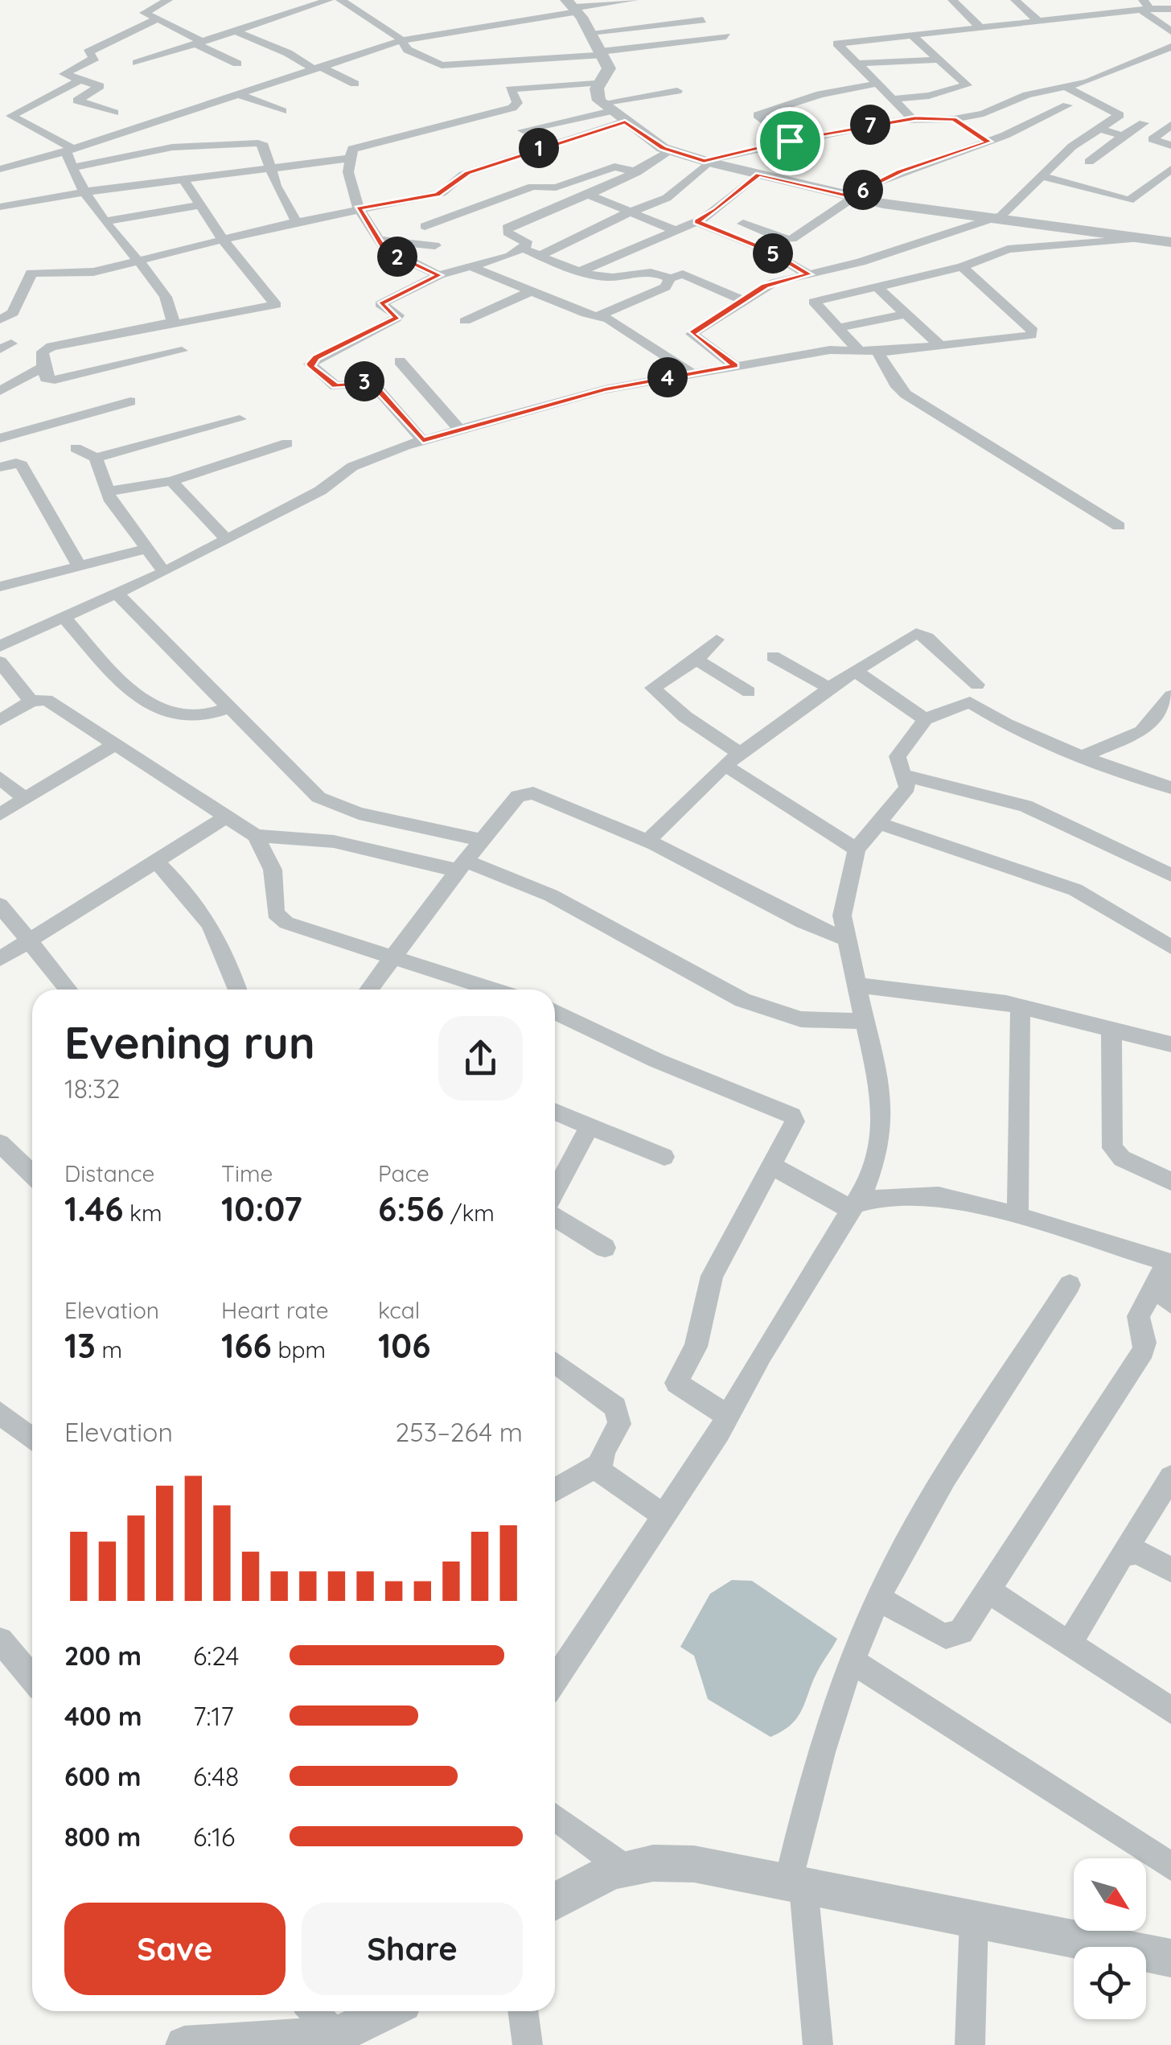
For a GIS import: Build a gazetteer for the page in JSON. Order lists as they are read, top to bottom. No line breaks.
{"north":"bottom right","page":{"pins":["7","1","6","5","2","4","3"],"heading":["Evening run","18:32"],"stats":[["Distance","1.46 km"],["Time","10:07"],["Pace","6:56 /km"],["Elevation","13 m"],["Heart rate","166 bpm"],["kcal","106"]],"chart":["Elevation","253–264 m"],"list":[{"name":"200 m","note":"6:24"},{"name":"400 m","note":"7:17"},{"name":"600 m","note":"6:48"},{"name":"800 m","note":"6:16"}],"buttons":["Save","Share"]}}
